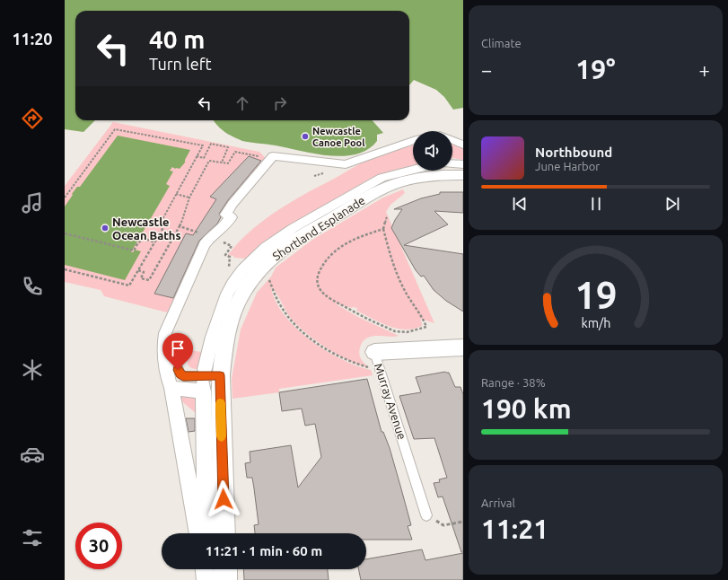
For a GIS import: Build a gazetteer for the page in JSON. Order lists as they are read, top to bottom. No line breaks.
{"streets":{"street":["Shortland Esplanade","Murray Avenue"]},"places":["Newcastle Canoe Pool","Newcastle Ocean Baths"],"page":{"tabs":"11:20","tile":["Climate",["Range · 38%","190 km"],["Arrival","11:21"]],"turn":["40 m","Turn left"],"heat":["−","19°","+"],"song":["Northbound","June Harbor"],"limit":"30","trip":"11:21 · 1 min · 60 m","gauge":["19","km/h"]}}
